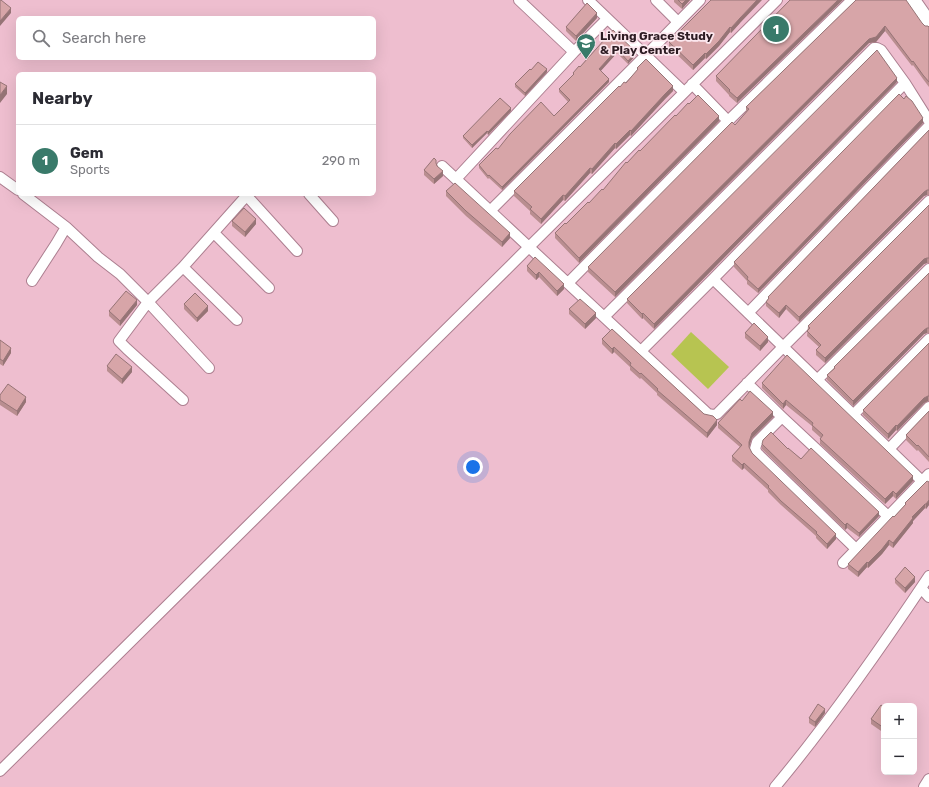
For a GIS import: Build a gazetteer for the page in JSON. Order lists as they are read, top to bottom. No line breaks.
{"places":{"school or university":["Living Grace Study & Play Center"]},"page":{"pins":"1","search":"Search here","heading":"Nearby","list":[{"mark":"1","name":"Gem","note":"Sports","value":"290 m"}],"map_buttons":["+","−"]}}
